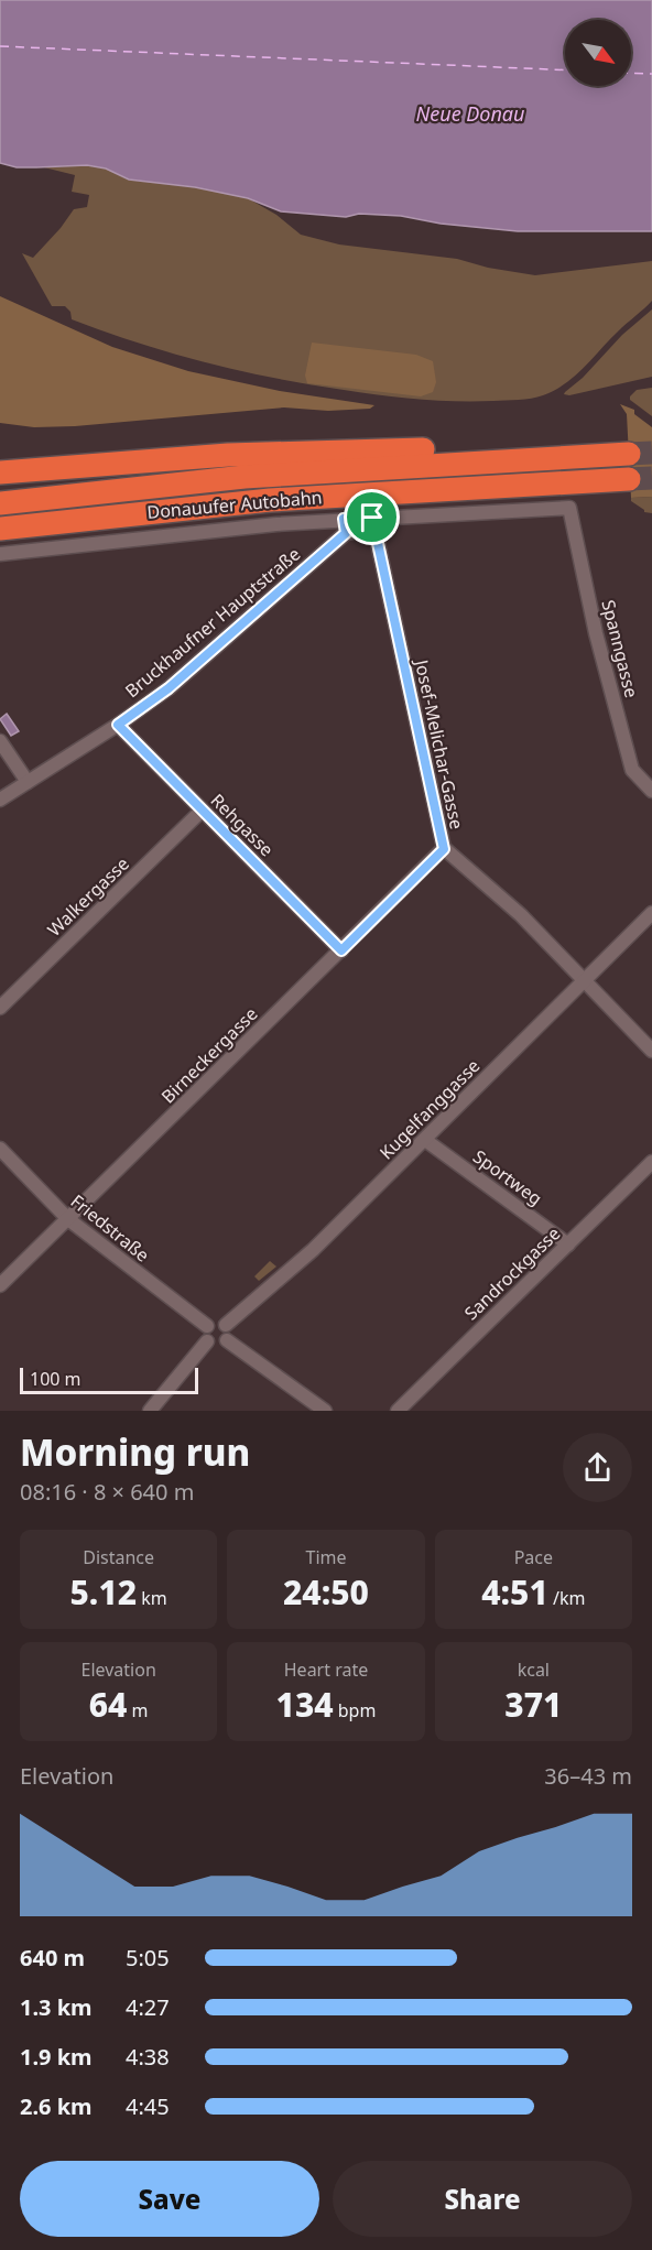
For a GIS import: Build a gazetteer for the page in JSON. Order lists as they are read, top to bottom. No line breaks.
{"streets":{"highway":["Donauufer Autobahn"],"street":["Bruckhaufner Hauptstraße","Spanngasse","Josef-Melichar-Gasse","Rehgasse","Walkergasse","Birneckergasse","Kugelfanggasse","Sportweg","Friedstraße","Sandrockgasse"]},"crossings":[["Bruckhaufner Hauptstraße","Rehgasse"],["Spanngasse","Josef-Melichar-Gasse"],["Josef-Melichar-Gasse","Birneckergasse"],["Josef-Melichar-Gasse","Kugelfanggasse"],["Rehgasse","Walkergasse"],["Rehgasse","Birneckergasse"],["Birneckergasse","Friedstraße"],["Kugelfanggasse","Sportweg"],["Kugelfanggasse","Friedstraße"],["Sportweg","Sandrockgasse"]],"water":["Neue Donau"],"scale_bar":"100 m","north":"bottom right","page":{"scale":"100 m","heading":["Morning run","08:16 · 8 × 640 m"],"stats":[["Distance","5.12 km"],["Time","24:50"],["Pace","4:51 /km"],["Elevation","64 m"],["Heart rate","134 bpm"],["kcal","371"]],"chart":["Elevation","36–43 m"],"list":[{"name":"640 m","note":"5:05"},{"name":"1.3 km","note":"4:27"},{"name":"1.9 km","note":"4:38"},{"name":"2.6 km","note":"4:45"}],"buttons":["Save","Share"]}}
